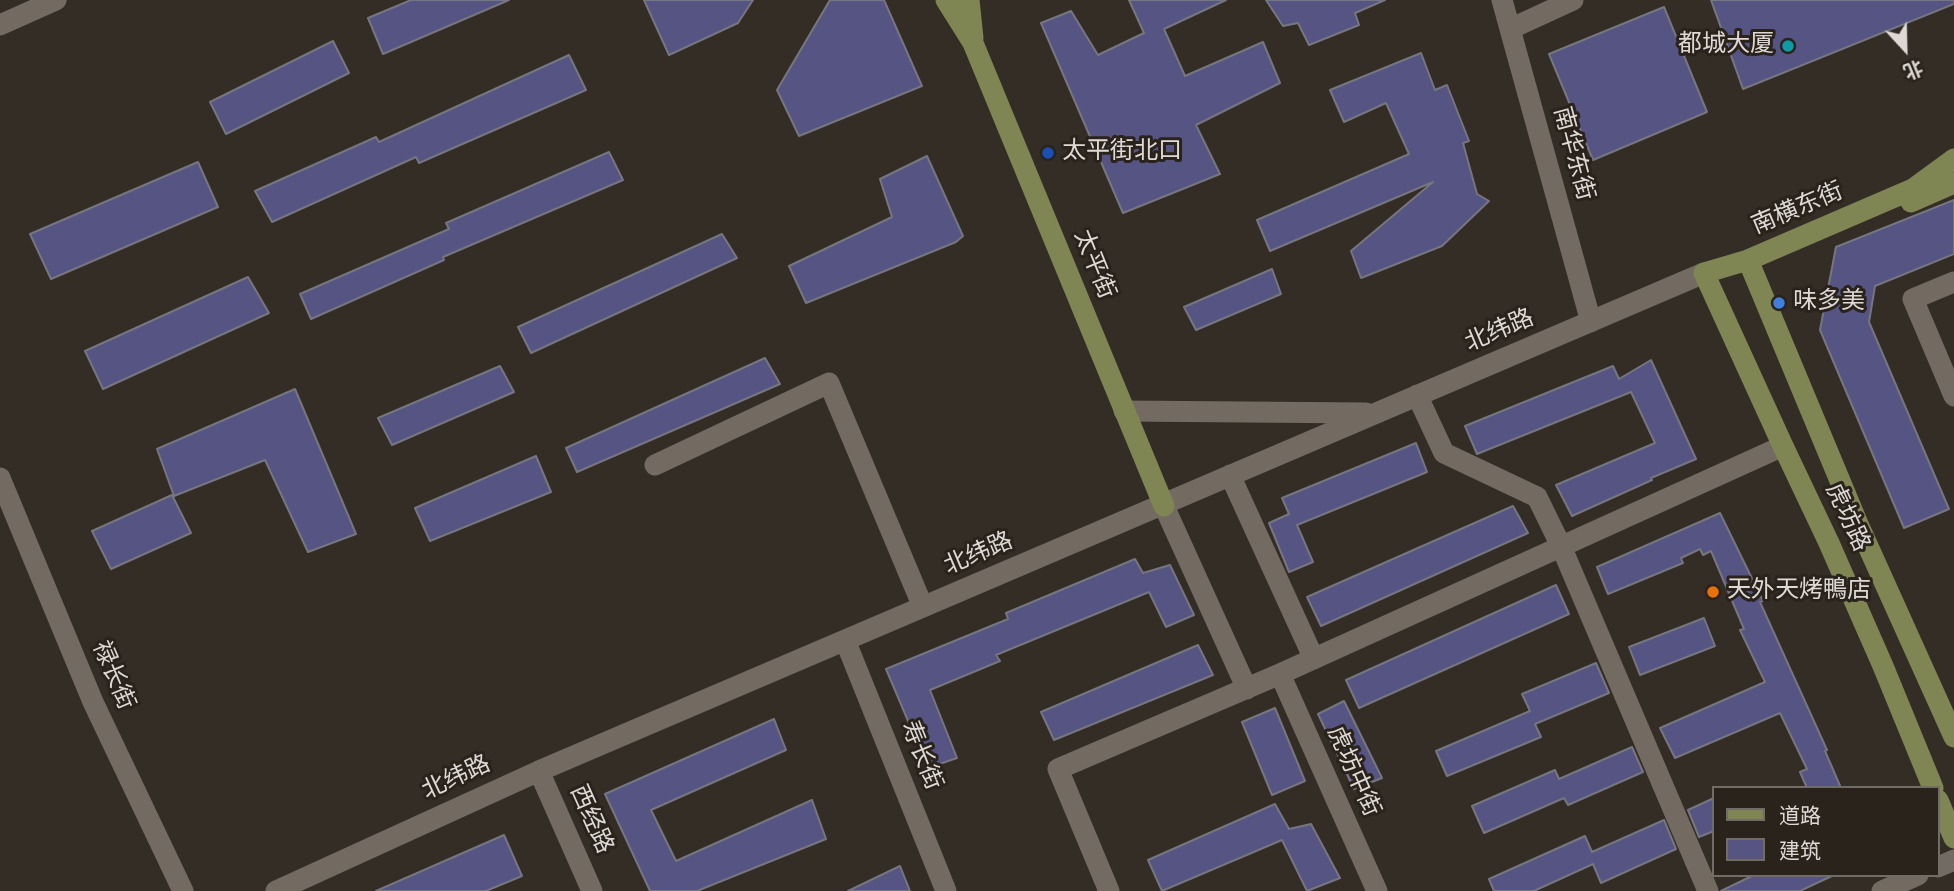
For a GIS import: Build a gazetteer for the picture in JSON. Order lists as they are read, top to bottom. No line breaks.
{"streets":{"main road":["南横东街","太平街","虎坊路"],"street":["南华东街","北纬路","禄长街","寿长街","虎坊中街","西经路"]},"crossings":[["南华东街","北纬路"],["南横东街","虎坊路"],["太平街","北纬路"],["北纬路","虎坊路"],["北纬路","寿长街"],["北纬路","西经路"]],"places":["都城大厦","太平街北口","味多美","天外天烤鴨店"],"legend":["道路","建筑"],"north":"bottom"}
